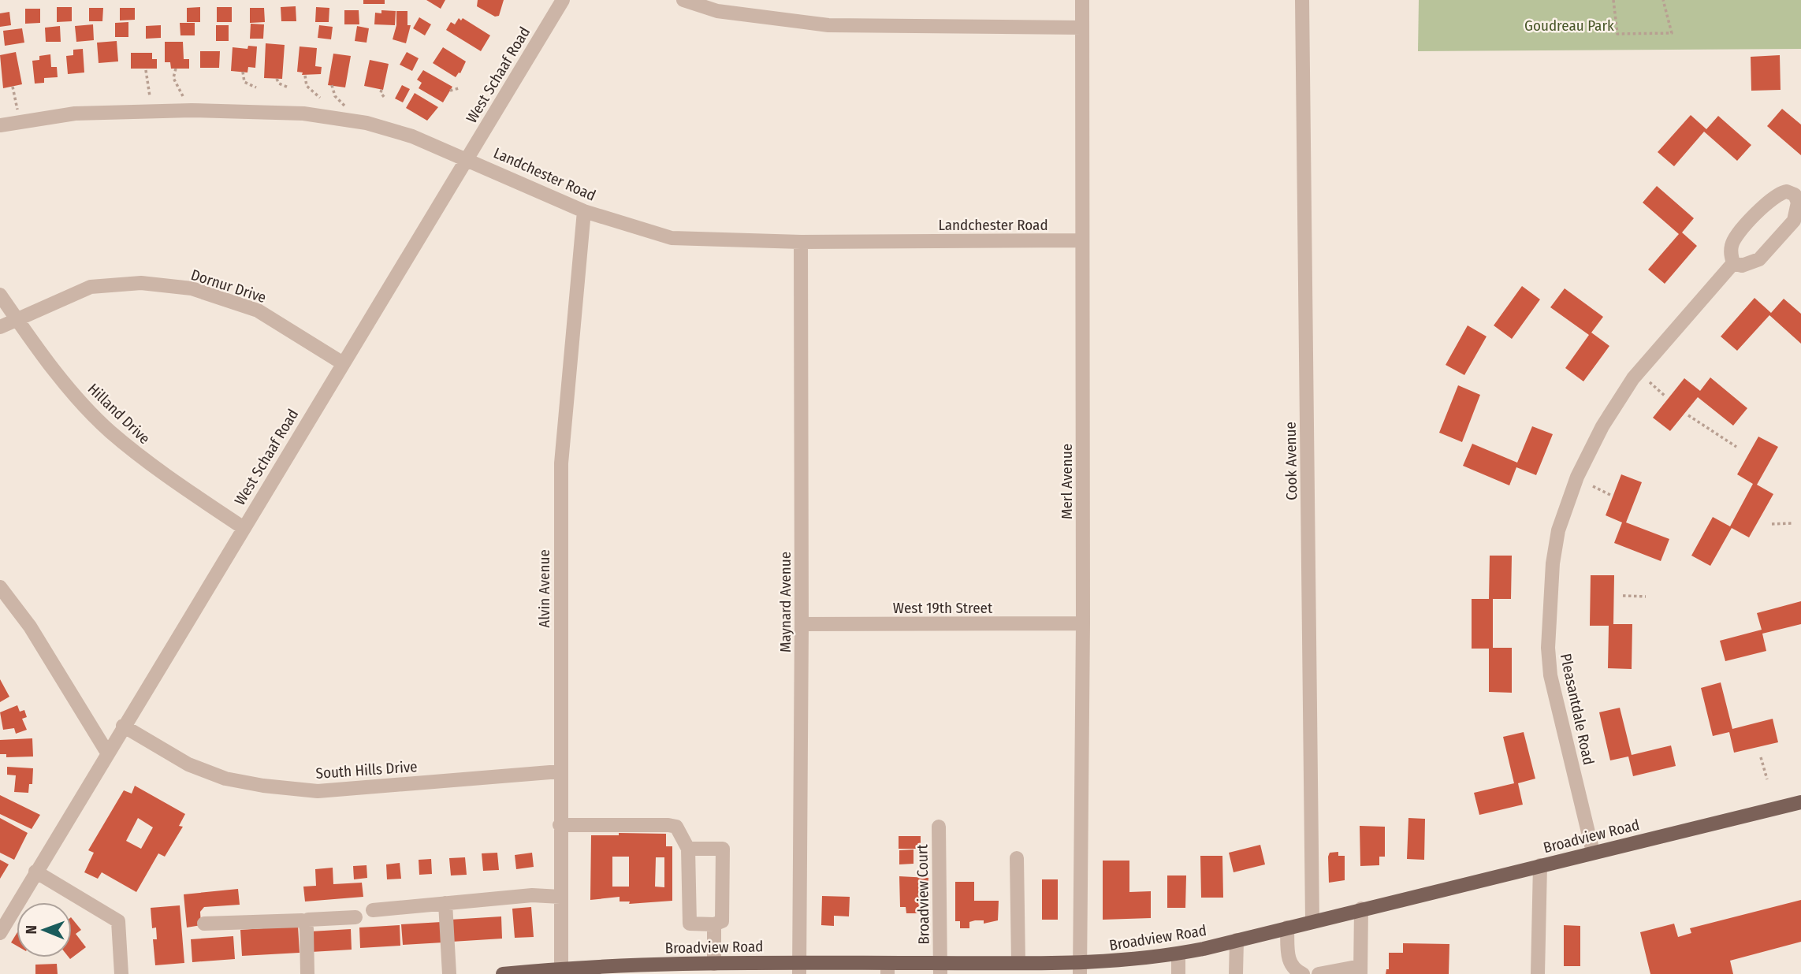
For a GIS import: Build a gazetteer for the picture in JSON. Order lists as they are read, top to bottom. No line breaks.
{"streets":{"main road":["Broadview Road"],"street":["West Schaaf Road","Landchester Road","Dornur Drive","Hilland Drive","Cook Avenue","Merl Avenue","Alvin Avenue","Maynard Avenue","West 19th Street","Pleasantdale Road","South Hills Drive","Broadview Court"]},"crossings":[["West Schaaf Road","Landchester Road"],["West Schaaf Road","Dornur Drive"],["West Schaaf Road","Hilland Drive"],["West Schaaf Road","South Hills Drive"],["Landchester Road","Merl Avenue"],["Landchester Road","Alvin Avenue"],["Landchester Road","Maynard Avenue"],["Dornur Drive","Hilland Drive"],["Cook Avenue","Broadview Road"],["Merl Avenue","West 19th Street"],["Merl Avenue","Broadview Road"],["Alvin Avenue","South Hills Drive"],["Alvin Avenue","Broadview Road"],["Maynard Avenue","West 19th Street"],["Maynard Avenue","Broadview Road"],["Pleasantdale Road","Broadview Road"],["Broadview Road","Broadview Court"]],"parks":["Goudreau Park"],"north":"left"}
